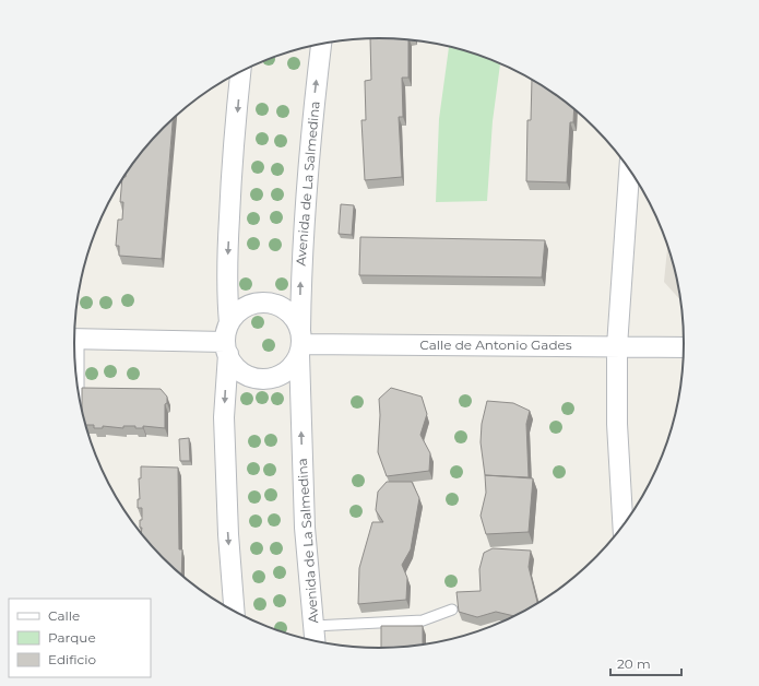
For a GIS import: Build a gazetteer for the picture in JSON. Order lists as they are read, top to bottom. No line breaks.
{"streets":{"street":["Avenida de La Salmedina","Calle de Antonio Gades"]},"crossings":[["Avenida de La Salmedina","Calle de Antonio Gades"]],"legend":["Calle","Parque","Edificio"],"scale_bar":"20 m"}
